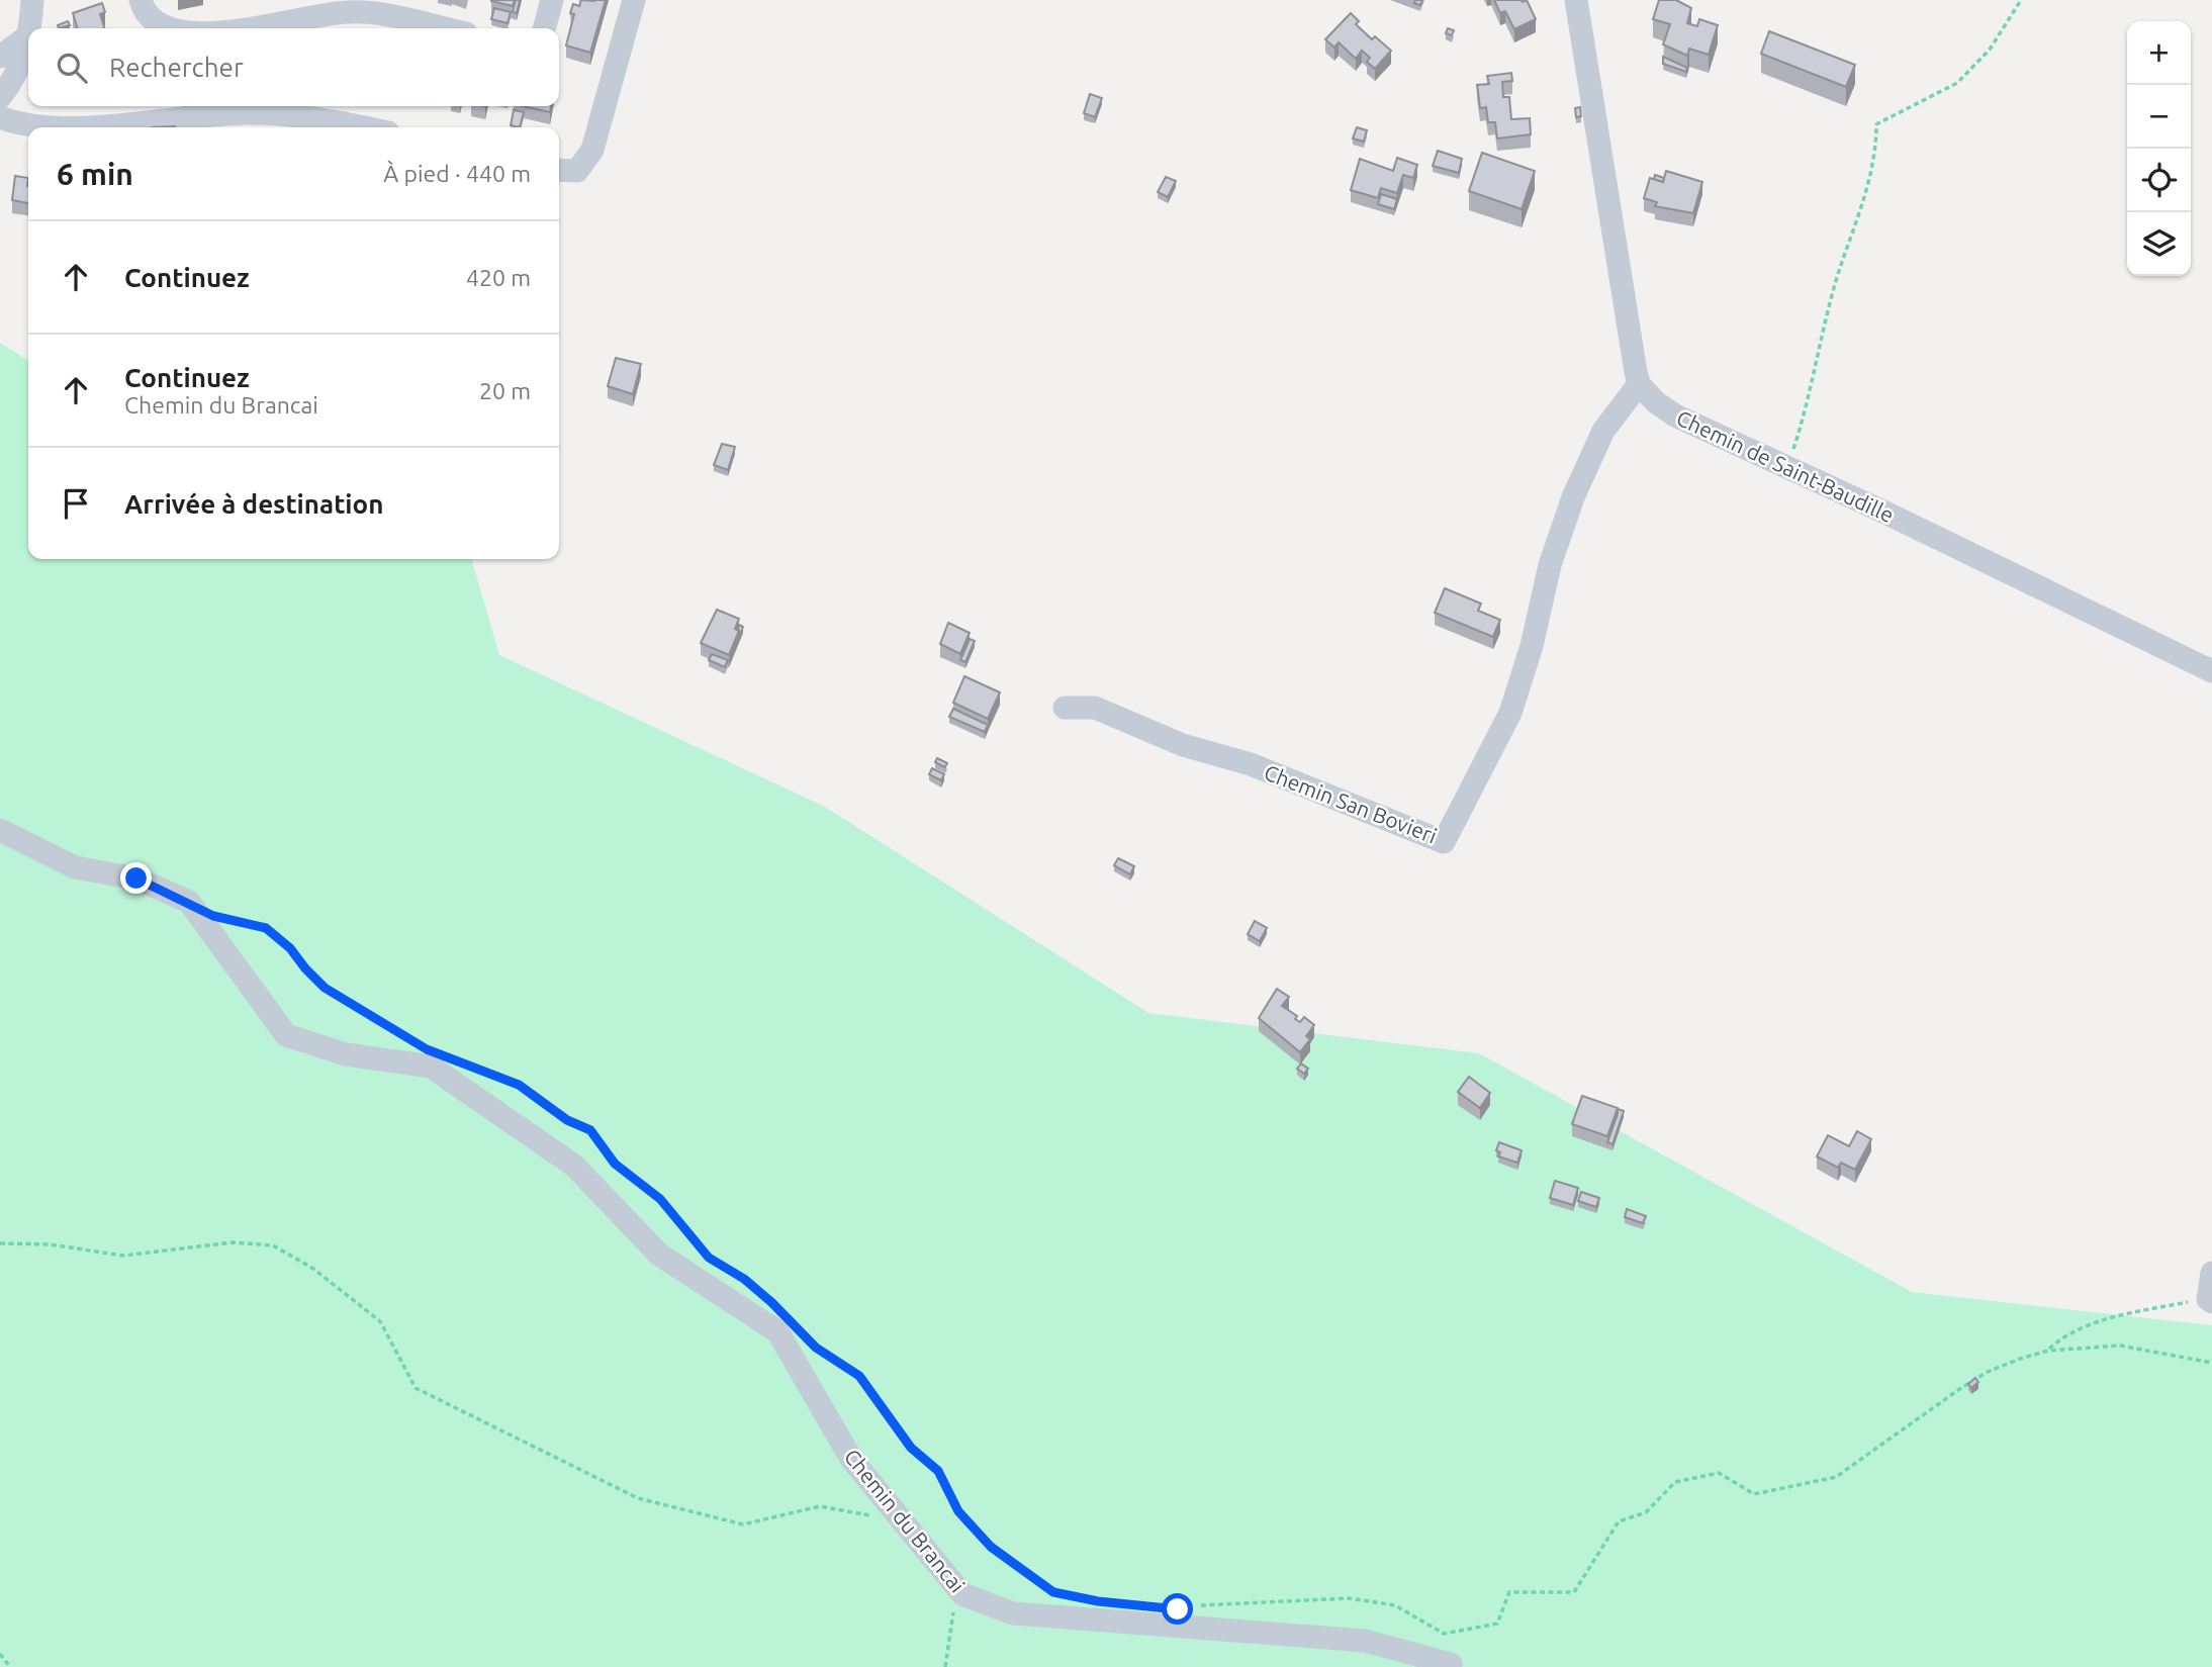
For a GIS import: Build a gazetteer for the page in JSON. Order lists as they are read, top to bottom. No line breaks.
{"streets":{"street":["Chemin de Saint-Baudille","Chemin San Bovieri","Chemin du Brancai"]},"crossings":[["Chemin de Saint-Baudille","Chemin San Bovieri"]],"page":{"map_buttons":["+","−"],"search":"Rechercher","heading":["6 min","À pied · 440 m"],"list":[["Continuez","420 m"],["Continuez","Chemin du Brancai","20 m"],"Arrivée à destination"]}}
